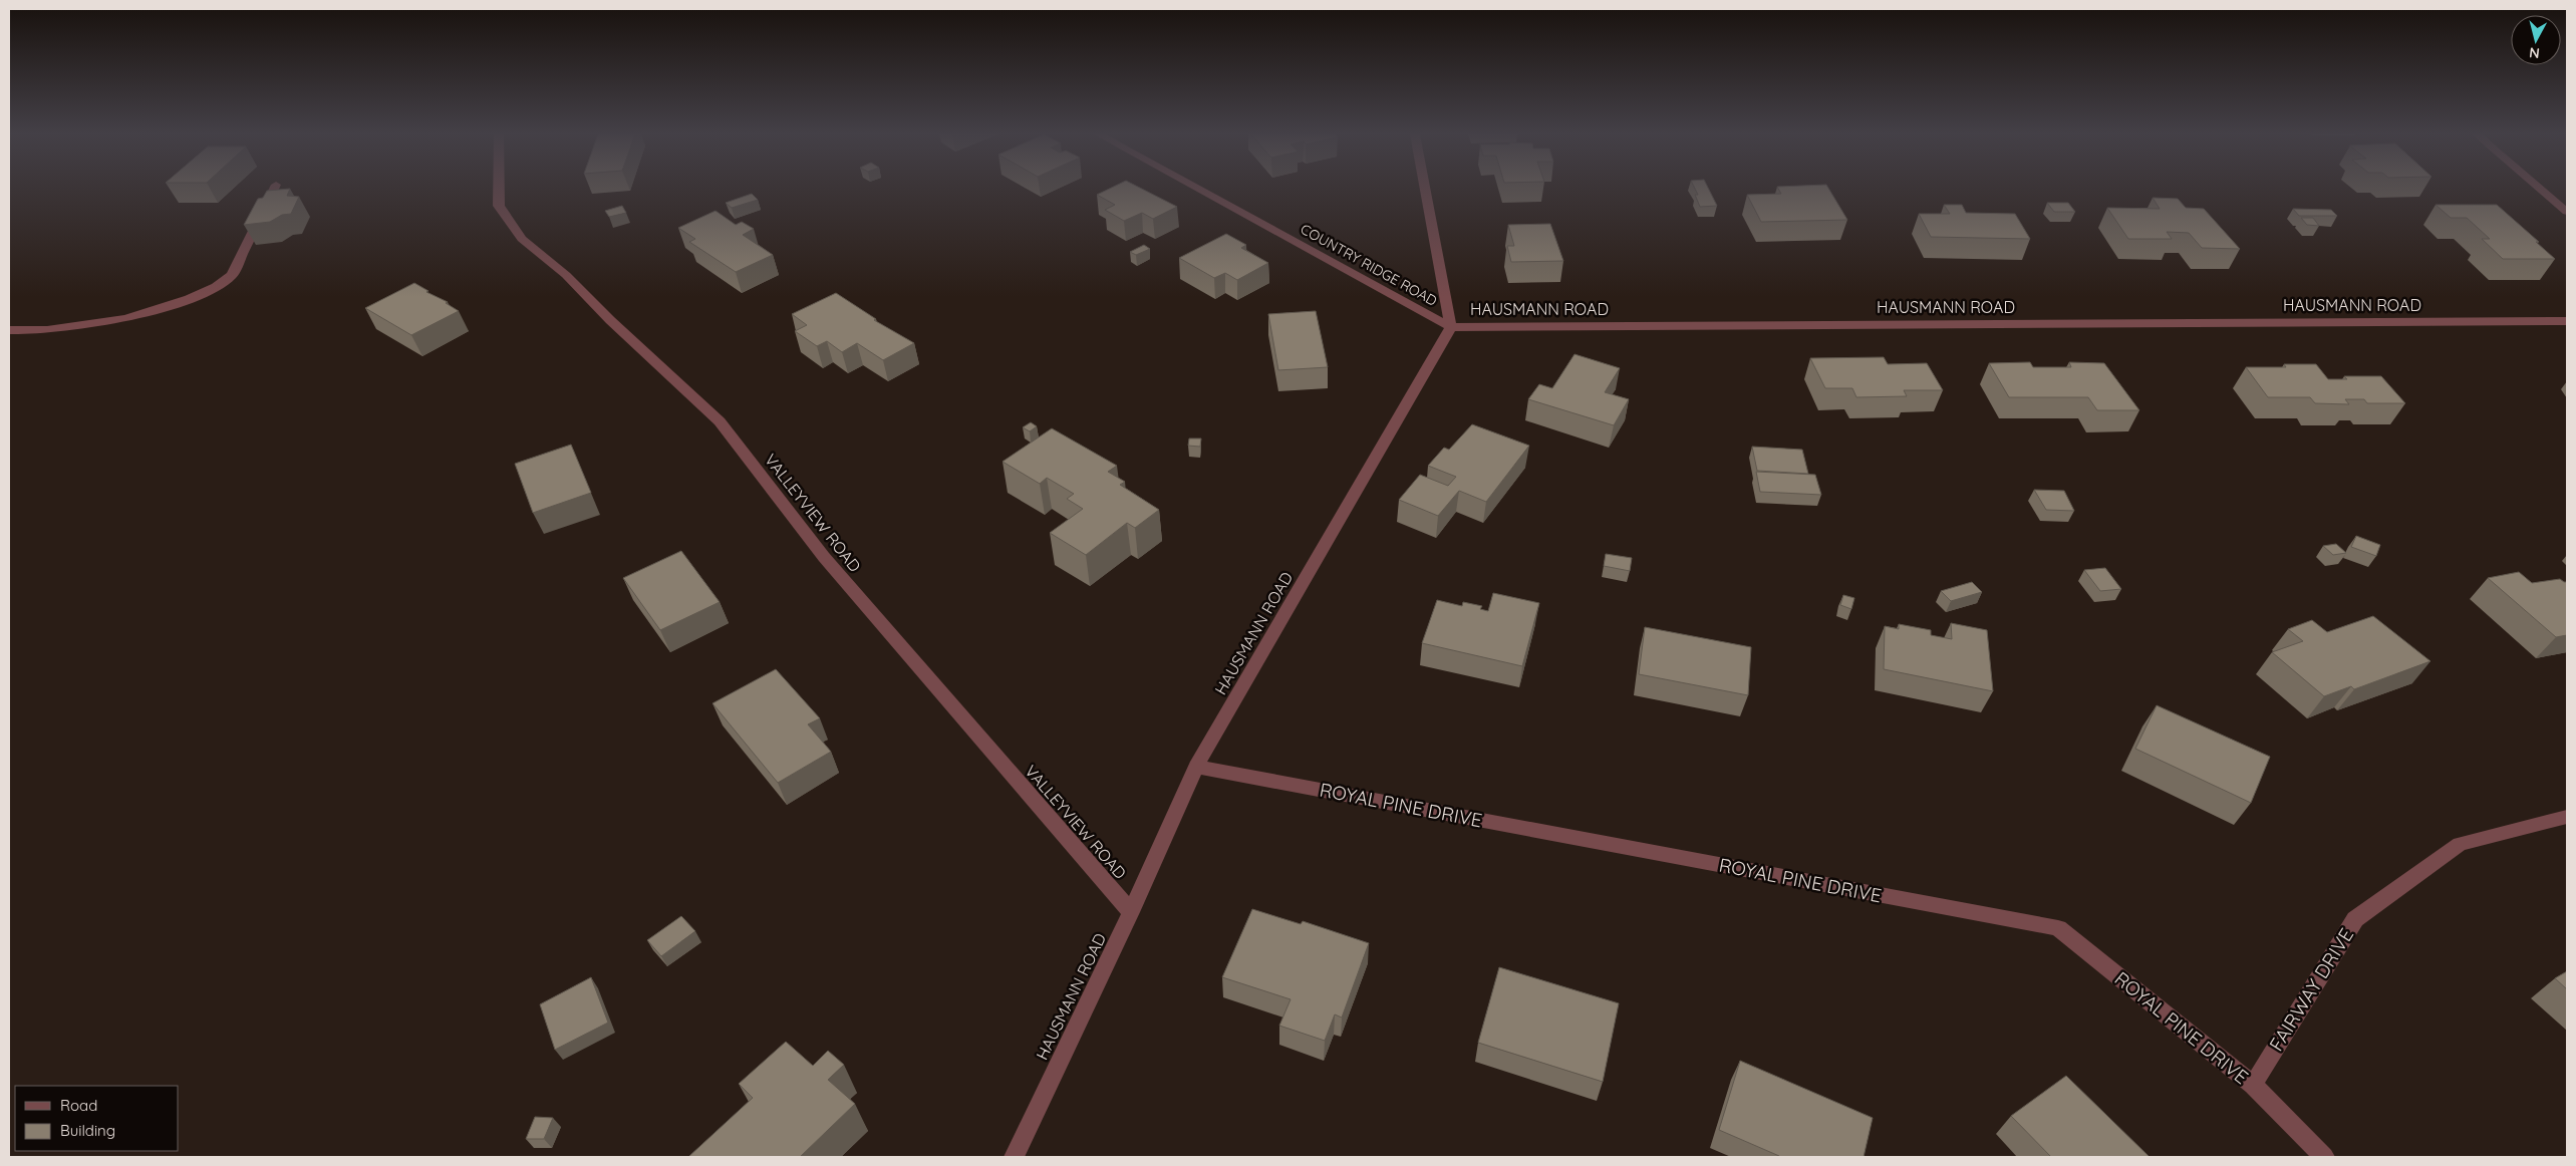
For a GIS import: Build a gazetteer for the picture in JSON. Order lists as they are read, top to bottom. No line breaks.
{"streets":{"street":["COUNTRY RIDGE ROAD","HAUSMANN ROAD","VALLEYVIEW ROAD","ROYAL PINE DRIVE","FAIRWAY DRIVE"]},"crossings":[["COUNTRY RIDGE ROAD","HAUSMANN ROAD"],["HAUSMANN ROAD","VALLEYVIEW ROAD"],["HAUSMANN ROAD","ROYAL PINE DRIVE"],["ROYAL PINE DRIVE","FAIRWAY DRIVE"]],"legend":["Road","Building"],"north":"bottom"}
